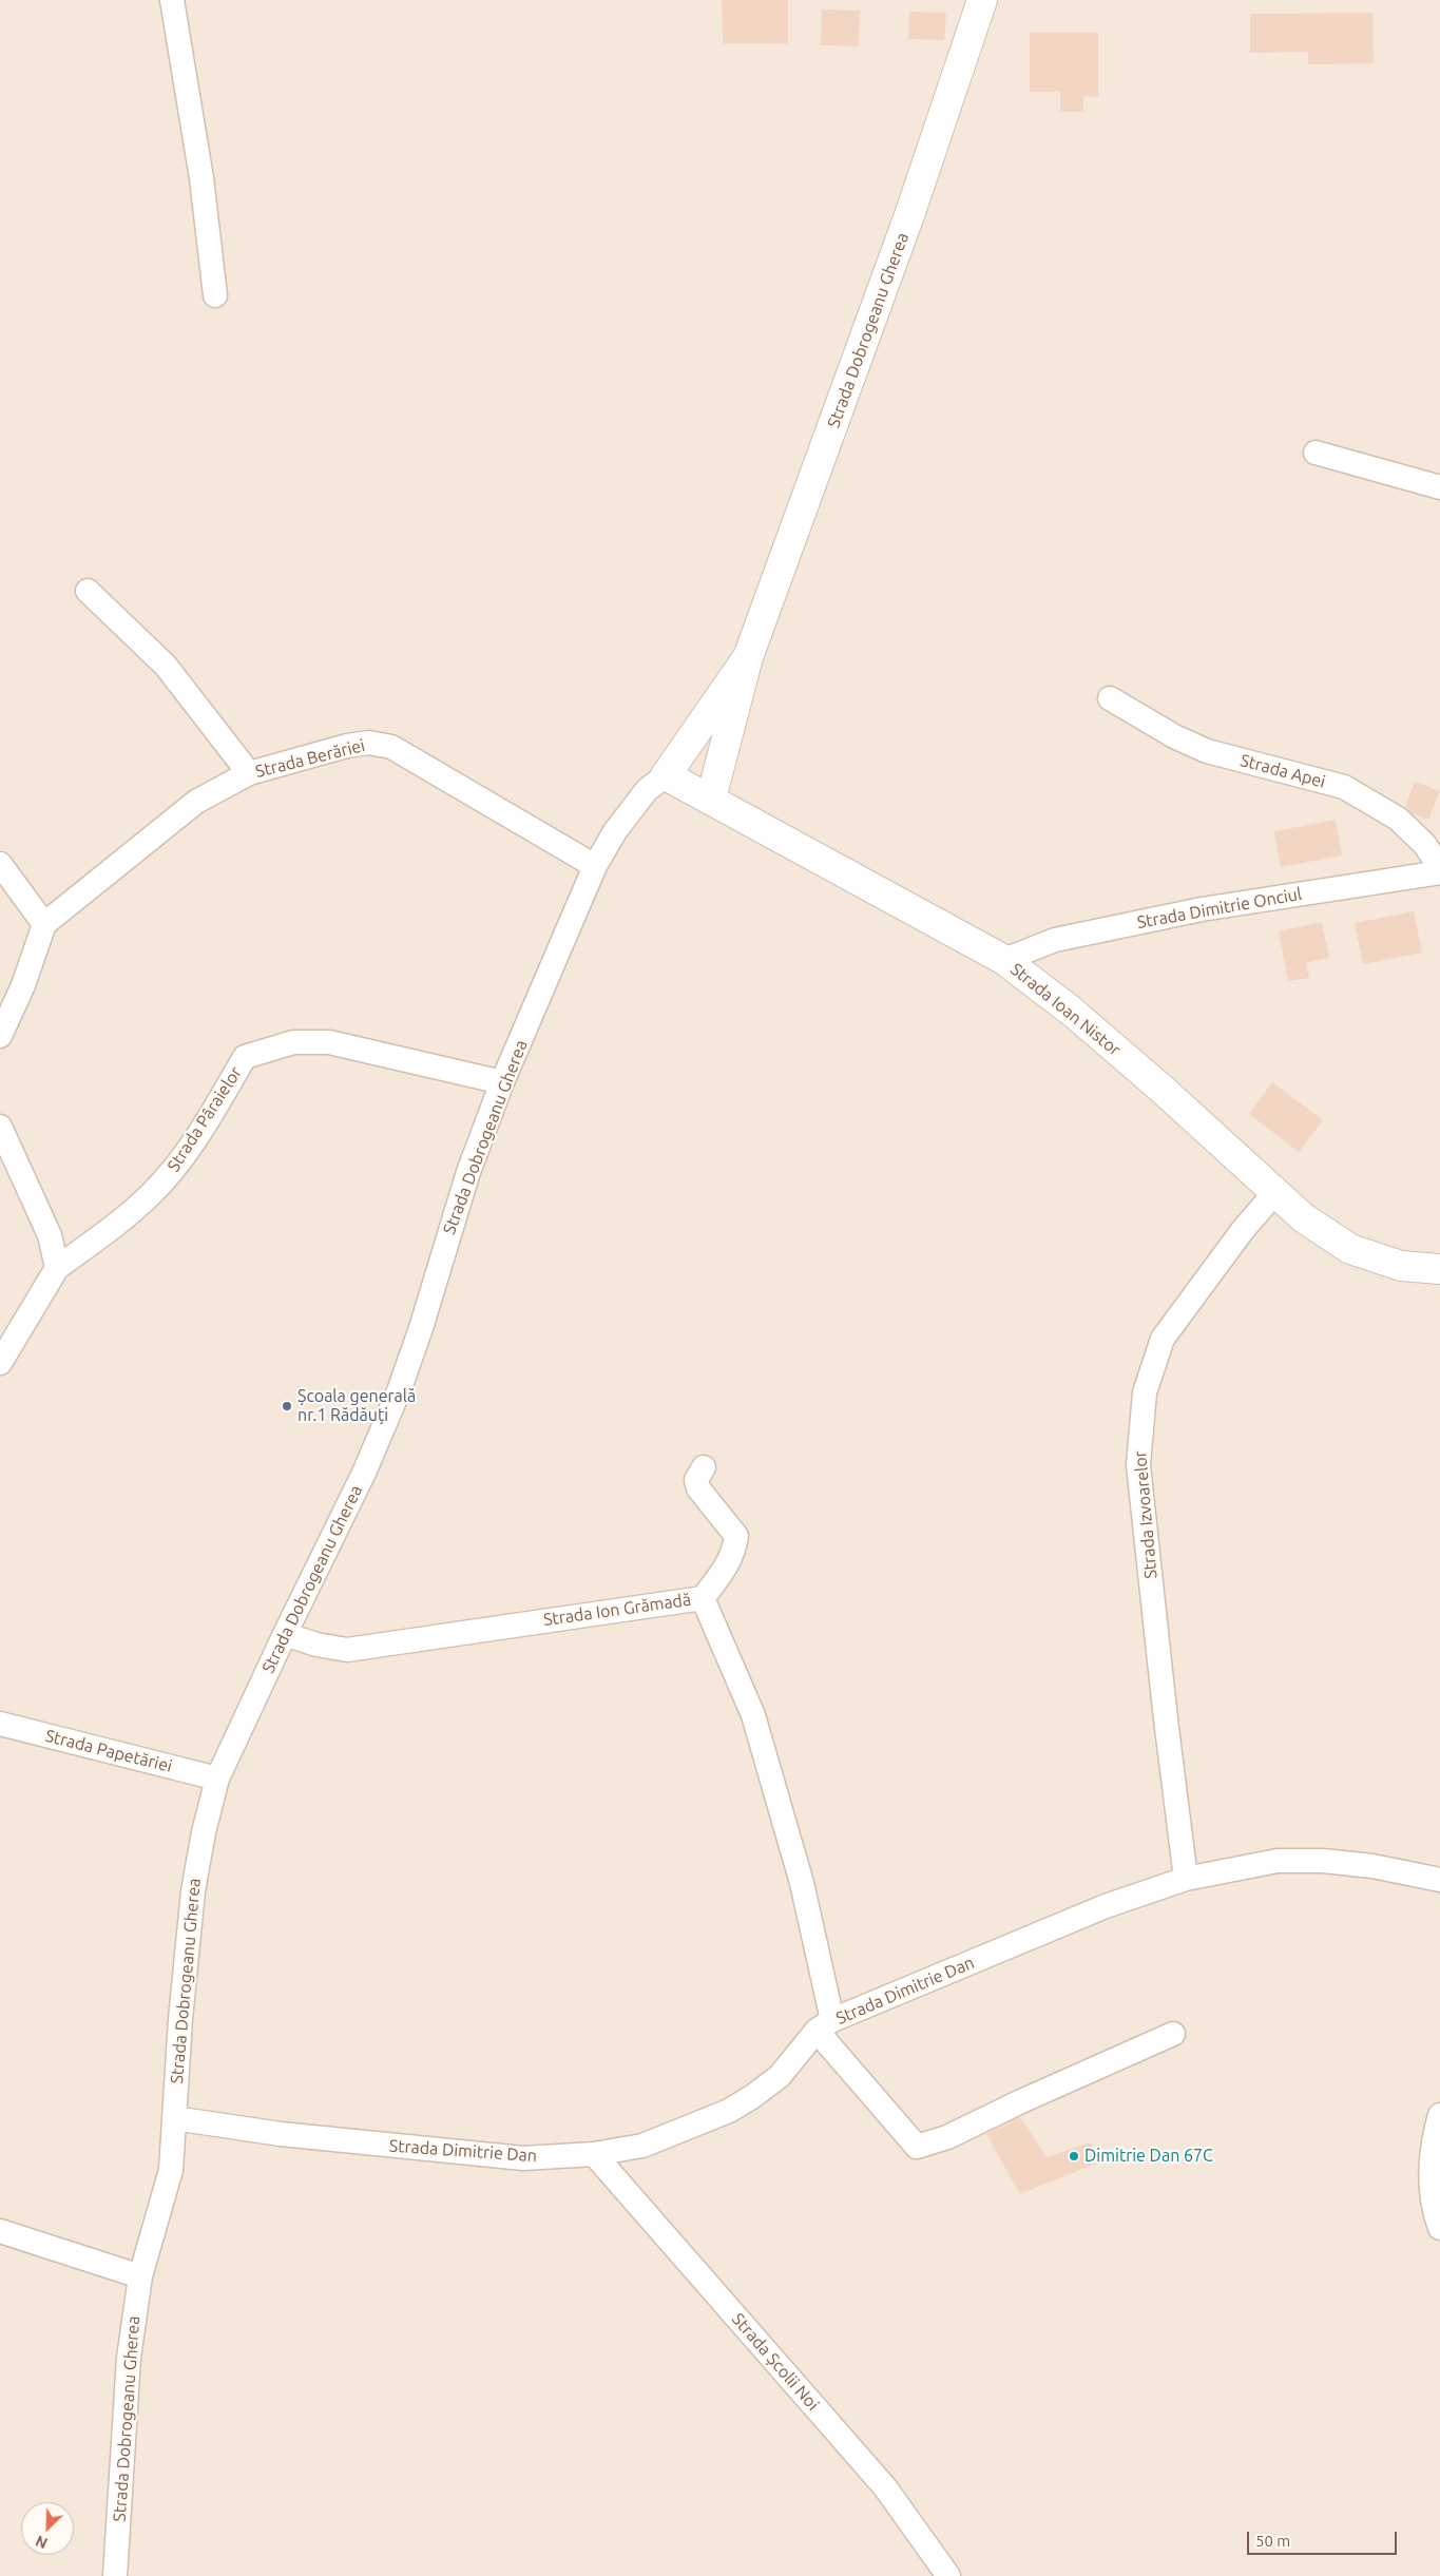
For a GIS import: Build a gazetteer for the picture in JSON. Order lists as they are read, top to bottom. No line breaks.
{"streets":{"street":["Strada Dobrogeanu Gherea","Strada Berăriei","Strada Apei","Strada Dimitrie Onciul","Strada Ioan Nistor","Strada Pâraielor","Strada Izvoarelor","Strada Ion Grămadă","Strada Papetăriei","Strada Dimitrie Dan","Strada Școlii Noi"]},"crossings":[["Strada Dobrogeanu Gherea","Strada Berăriei"],["Strada Dobrogeanu Gherea","Strada Ioan Nistor"],["Strada Dobrogeanu Gherea","Strada Pâraielor"],["Strada Dobrogeanu Gherea","Strada Ion Grămadă"],["Strada Dobrogeanu Gherea","Strada Papetăriei"],["Strada Dobrogeanu Gherea","Strada Dimitrie Dan"],["Strada Dimitrie Onciul","Strada Ioan Nistor"],["Strada Ioan Nistor","Strada Izvoarelor"],["Strada Izvoarelor","Strada Dimitrie Dan"],["Strada Ion Grămadă","Strada Dimitrie Dan"],["Strada Dimitrie Dan","Strada Școlii Noi"]],"places":["Școala generală nr.1 Rădăuți","Dimitrie Dan 67C"],"scale_bar":"50 m","north":"bottom left"}
